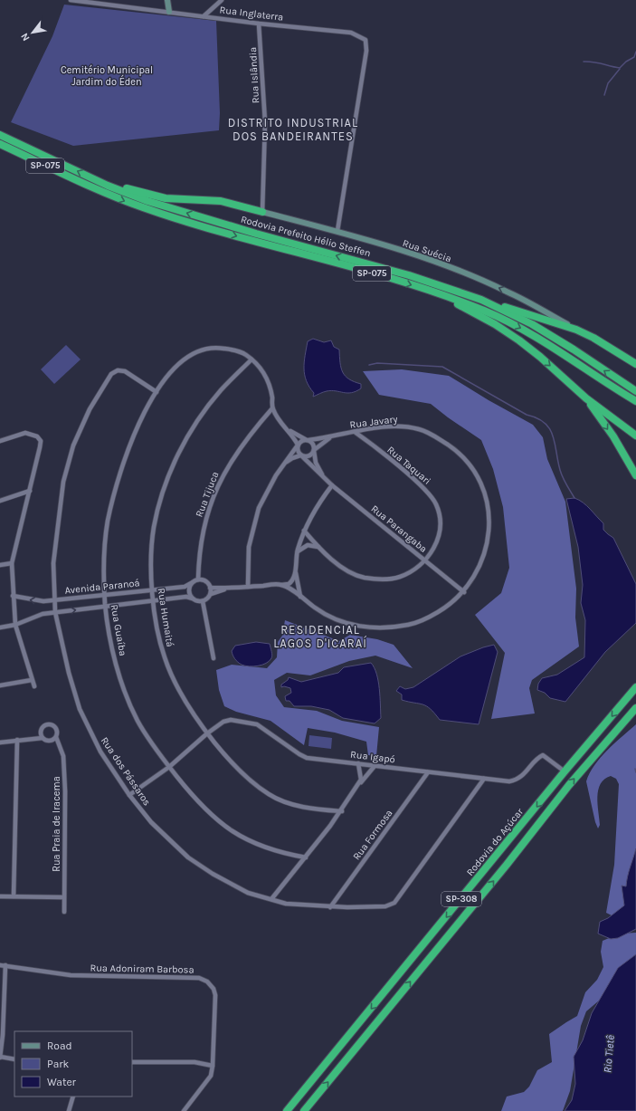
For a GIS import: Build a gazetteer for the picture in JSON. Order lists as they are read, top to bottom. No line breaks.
{"streets":{"highway":["SP-075","Rodovia Prefeito Hélio Steffen","Rodovia do Açúcar","SP-308"],"street":["Rua Inglaterra","Rua Islândia","Rua Suécia","Rua Javary","Rua Taquari","Rua Tijuca","Rua Parangaba","Avenida Paranoá","Rua Humaitá","Rua Guaíba","Rua Igapó","Rua dos Pássaros","Rua Praia de Iracema","Rua Formosa","Rua Adoniram Barbosa"]},"crossings":[["Rua Inglaterra","Rua Islândia"],["Rua Inglaterra","Rua Suécia"],["Rua Islândia","Rua Suécia"],["Rua Javary","Rua Taquari"],["Rua Javary","Rua Parangaba"],["Rua Taquari","Rua Parangaba"],["Rua Tijuca","Avenida Paranoá"],["Avenida Paranoá","Rua Humaitá"],["Avenida Paranoá","Rua Guaíba"],["Avenida Paranoá","Rua dos Pássaros"],["Rua Humaitá","Rua Guaíba"],["Rua Humaitá","Rua Igapó"],["Rua Guaíba","Rua Igapó"],["Rua Guaíba","Rua dos Pássaros"],["Rua Igapó","Rua dos Pássaros"],["Rua Igapó","Rua Formosa"],["Rua Igapó","Rodovia do Açúcar"],["Rua dos Pássaros","Rua Formosa"]],"one_way":["Rua Suécia"],"districts":["DISTRITO INDUSTRIAL DOS BANDEIRANTES","RESIDENCIAL LAGOS D'ICARAÍ"],"water":["Rio Tietê"],"parks":["Cemitério Municipal Jardim do Éden"],"legend":["Road","Park","Water"],"north":"bottom left"}
